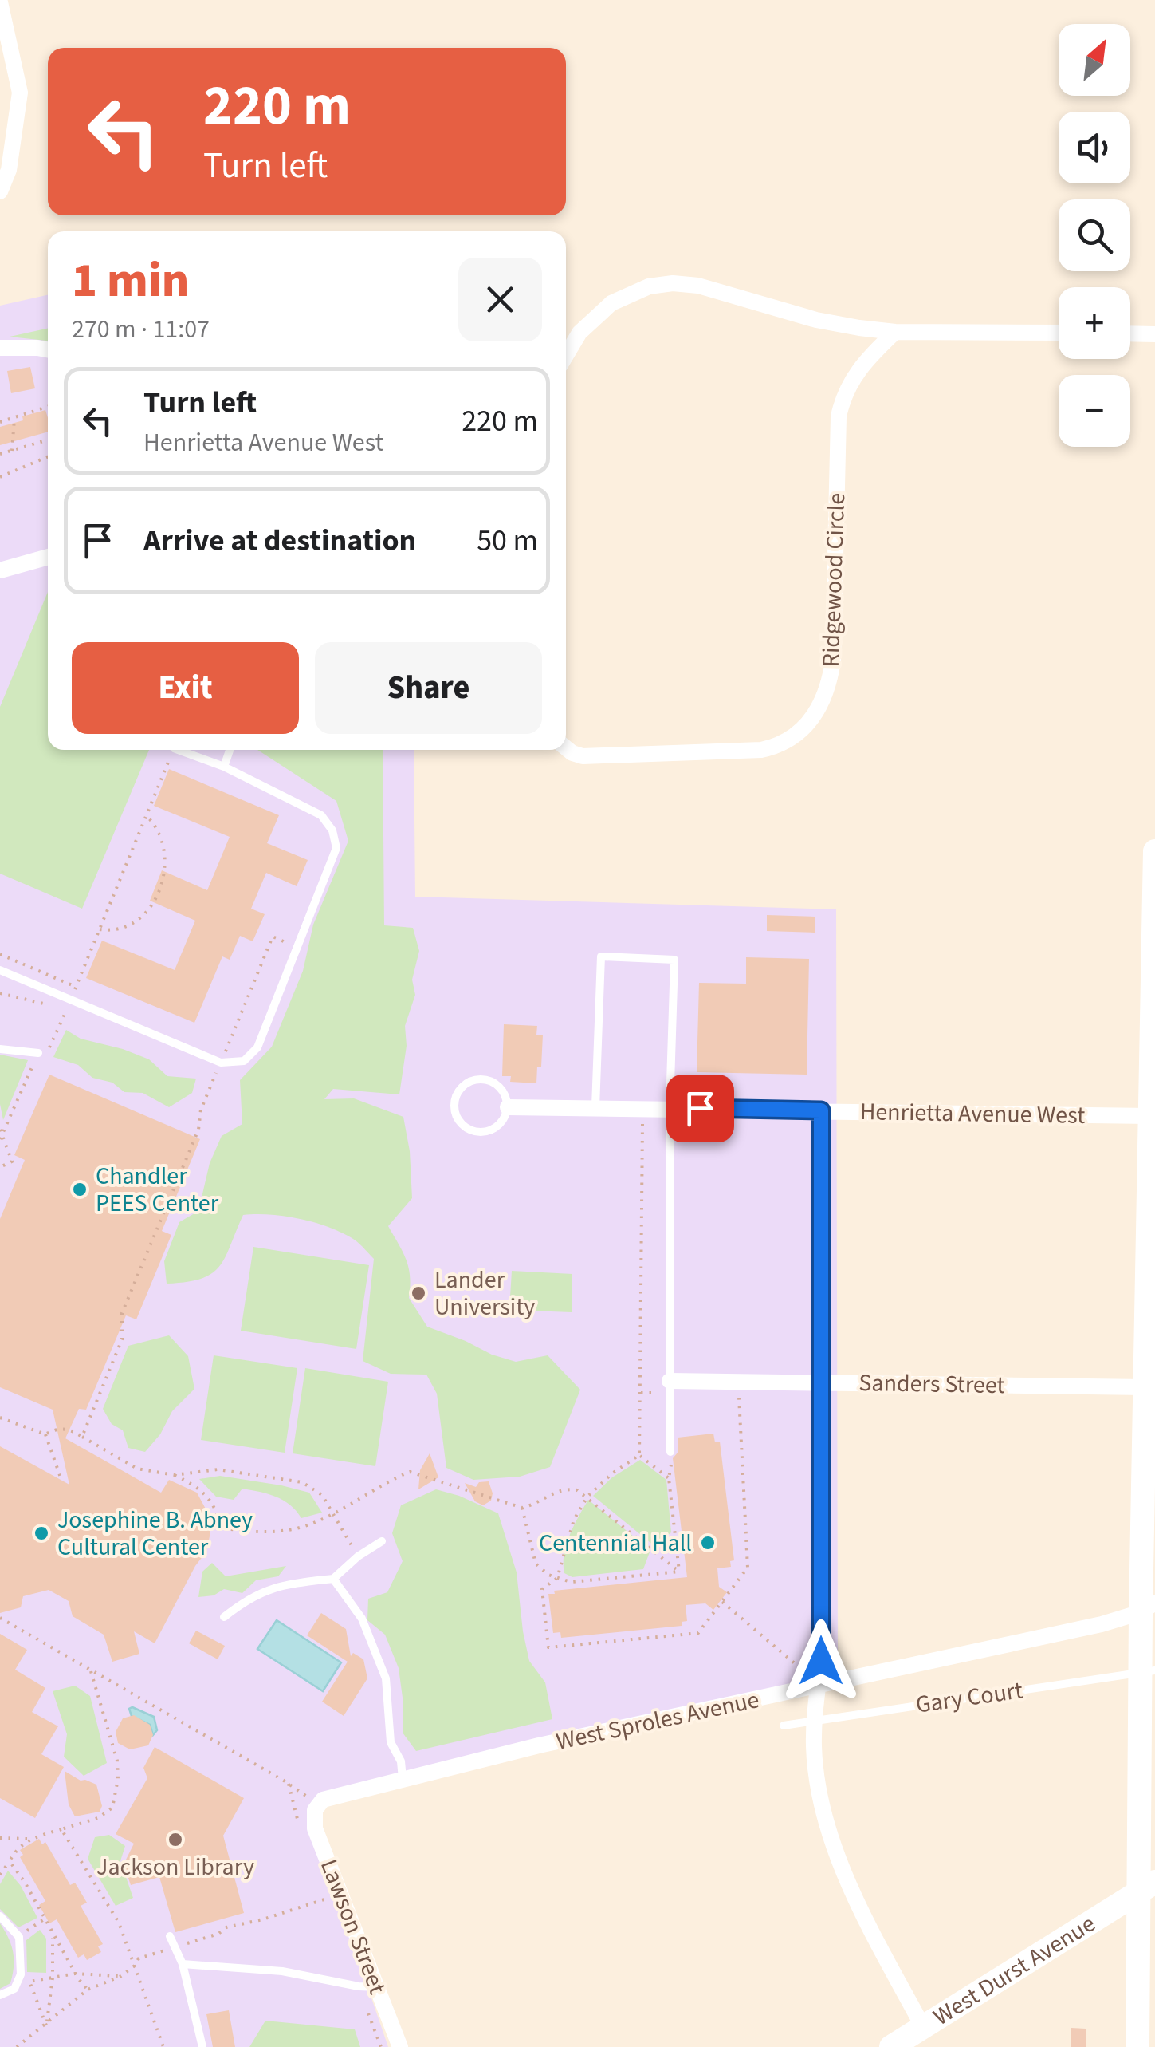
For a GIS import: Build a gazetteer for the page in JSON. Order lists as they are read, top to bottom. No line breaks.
{"streets":{"main road":["West Durst Avenue"],"street":["Ridgewood Circle","Henrietta Avenue West","Sanders Street","West Sproles Avenue","Lawson Street"],"lane":["Gary Court"]},"crossings":[["West Sproles Avenue","Lawson Street"]],"places":["Chandler PEES Center","Lander University","Josephine B. Abney Cultural Center","Centennial Hall","Jackson Library"],"north":"top right","page":{"map_buttons":["+","−"],"turn":["220 m","Turn left"],"heading":["1 min","270 m · 11:07"],"list":[{"name":"Turn left","note":"Henrietta Avenue West","value":"220 m"},{"name":"Arrive at destination","value":"50 m"}],"buttons":["Exit","Share"]}}
